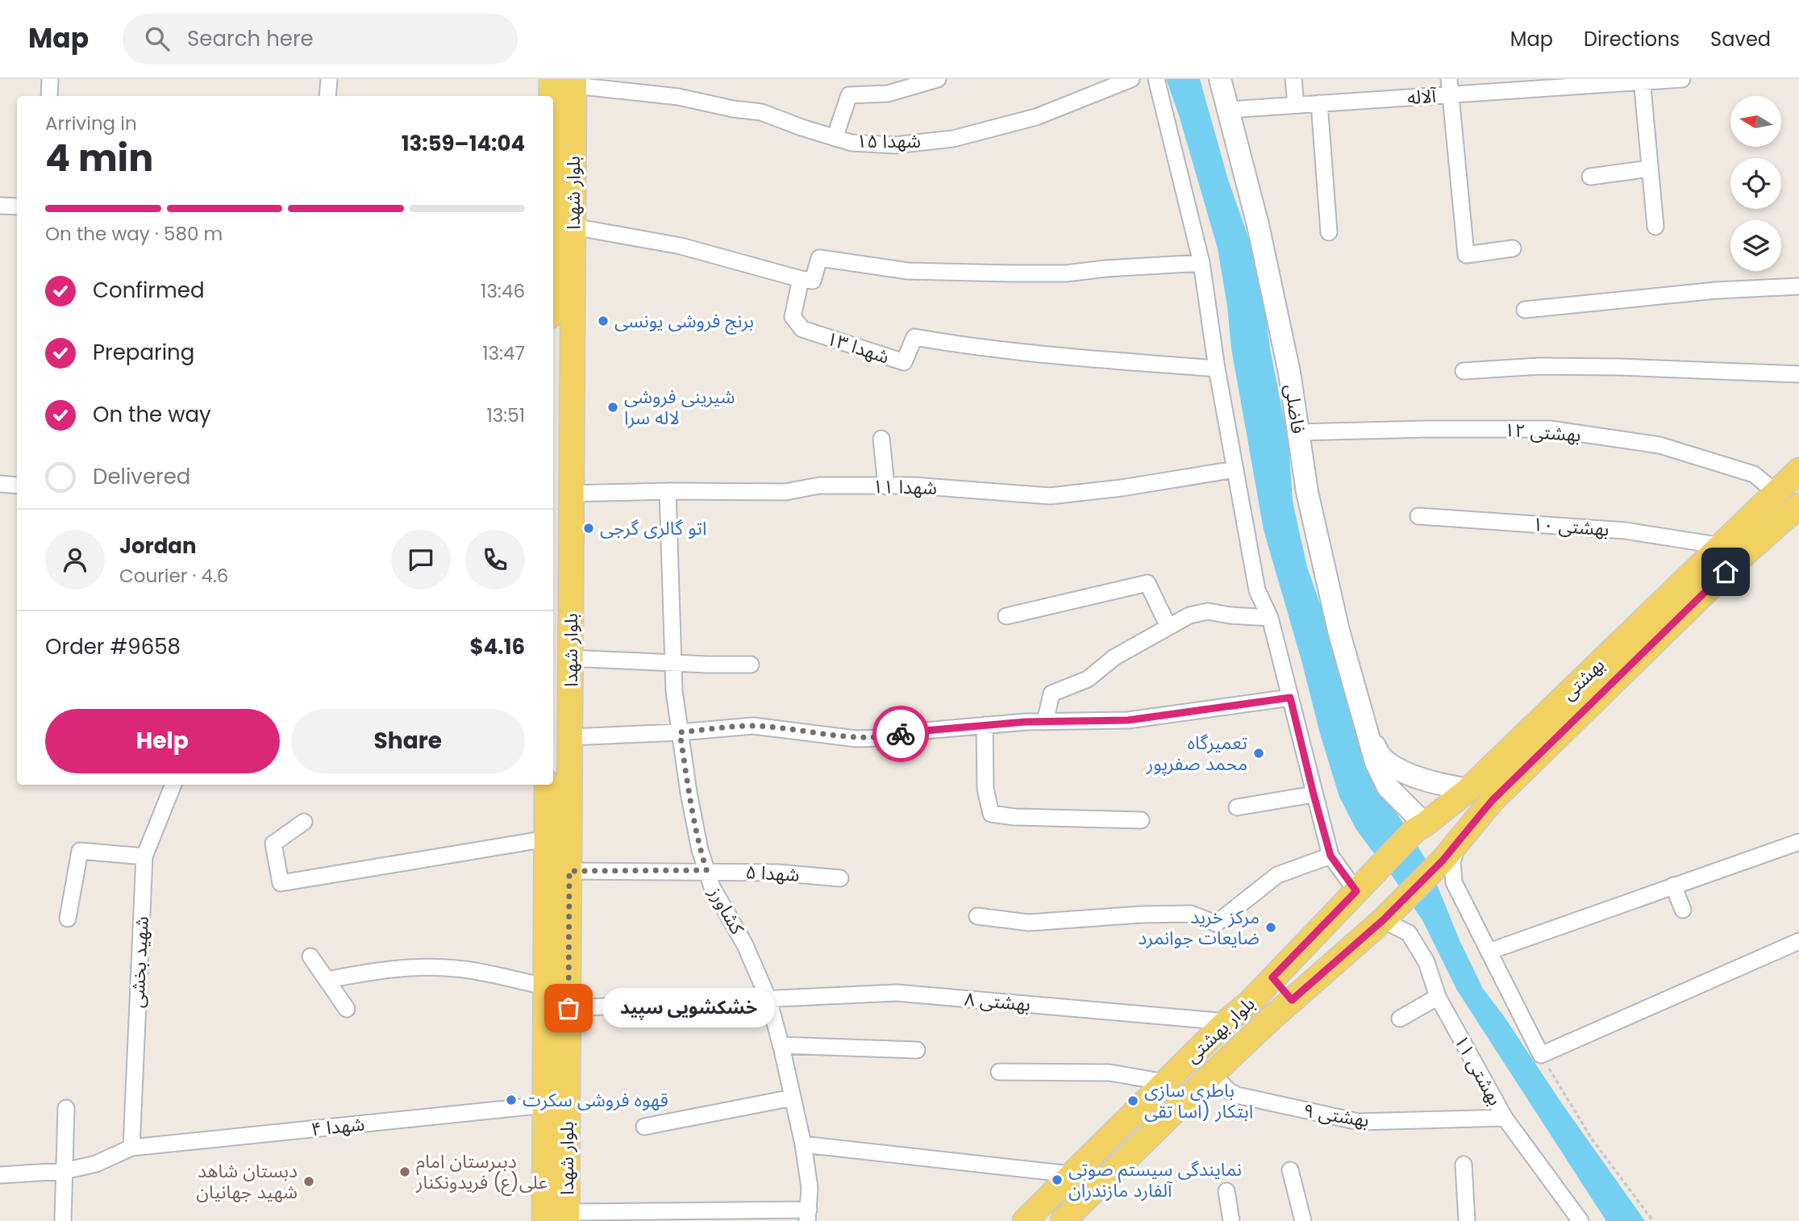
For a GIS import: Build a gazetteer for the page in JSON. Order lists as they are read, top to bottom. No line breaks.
{"streets":{"main road":["بلوار شهدا","فاضلی","بهشتی","بلوار بهشتی"],"street":["آلاله","شهدا ۱۵","شهدا ۱۳","بهشتی ۱۲","شهدا ۱۱","بهشتی ۱۰","شهدا ۵","کشاورز","شهید بخشی","بهشتی ۸","بهشتی ۱۱","بهشتی ۹","شهدا ۴"]},"crossings":[["آلاله","فاضلی"],["شهدا ۱۵","بلوار شهدا"],["بلوار شهدا","شهدا ۱۱"],["بلوار شهدا","شهدا ۵"],["بلوار شهدا","بهشتی ۸"],["بلوار شهدا","شهدا ۴"],["فاضلی","بهشتی ۱۲"],["فاضلی","بهشتی"],["بهشتی ۱۲","بهشتی"],["شهدا ۱۱","کشاورز"],["بهشتی ۱۰","بهشتی"],["بهشتی","بلوار بهشتی"],["شهدا ۵","کشاورز"],["کشاورز","بهشتی ۸"],["شهید بخشی","شهدا ۴"],["بهشتی ۸","بلوار بهشتی"],["بلوار بهشتی","بهشتی ۱۱"],["بلوار بهشتی","بهشتی ۹"],["بهشتی ۱۱","بهشتی ۹"]],"places":["برنج فروشی یونسی","شیرینی فروشی لاله سرا","اتو گالری گرجی","تعمیرگاه محمد صفرپور","مرکز خرید ضایعات جوانمرد","خشکشویی سپید","قهوه فروشی سکرت","باطری سازی ابتکار (اسا تقی","دبیرستان امام علی(ع) فریدونکنار","نمایندگی سیستم صوتی آلفارد مازندران","دبستان شاهد شهید جهانیان"],"north":"left","page":{"header":"Map","search":"Search here","nav":["Map","Directions","Saved"],"heading":["4 min","Arriving in","13:59–14:04"],"panel":["Jordan","Courier · 4.6","Order #9658","$4.16"],"bar":"On the way · 580 m","list":[["Confirmed","13:46"],["Preparing","13:47"],["On the way","13:51"],"Delivered"],"buttons":["Help","Share"],"bubble":"خشکشویی سپید"}}
